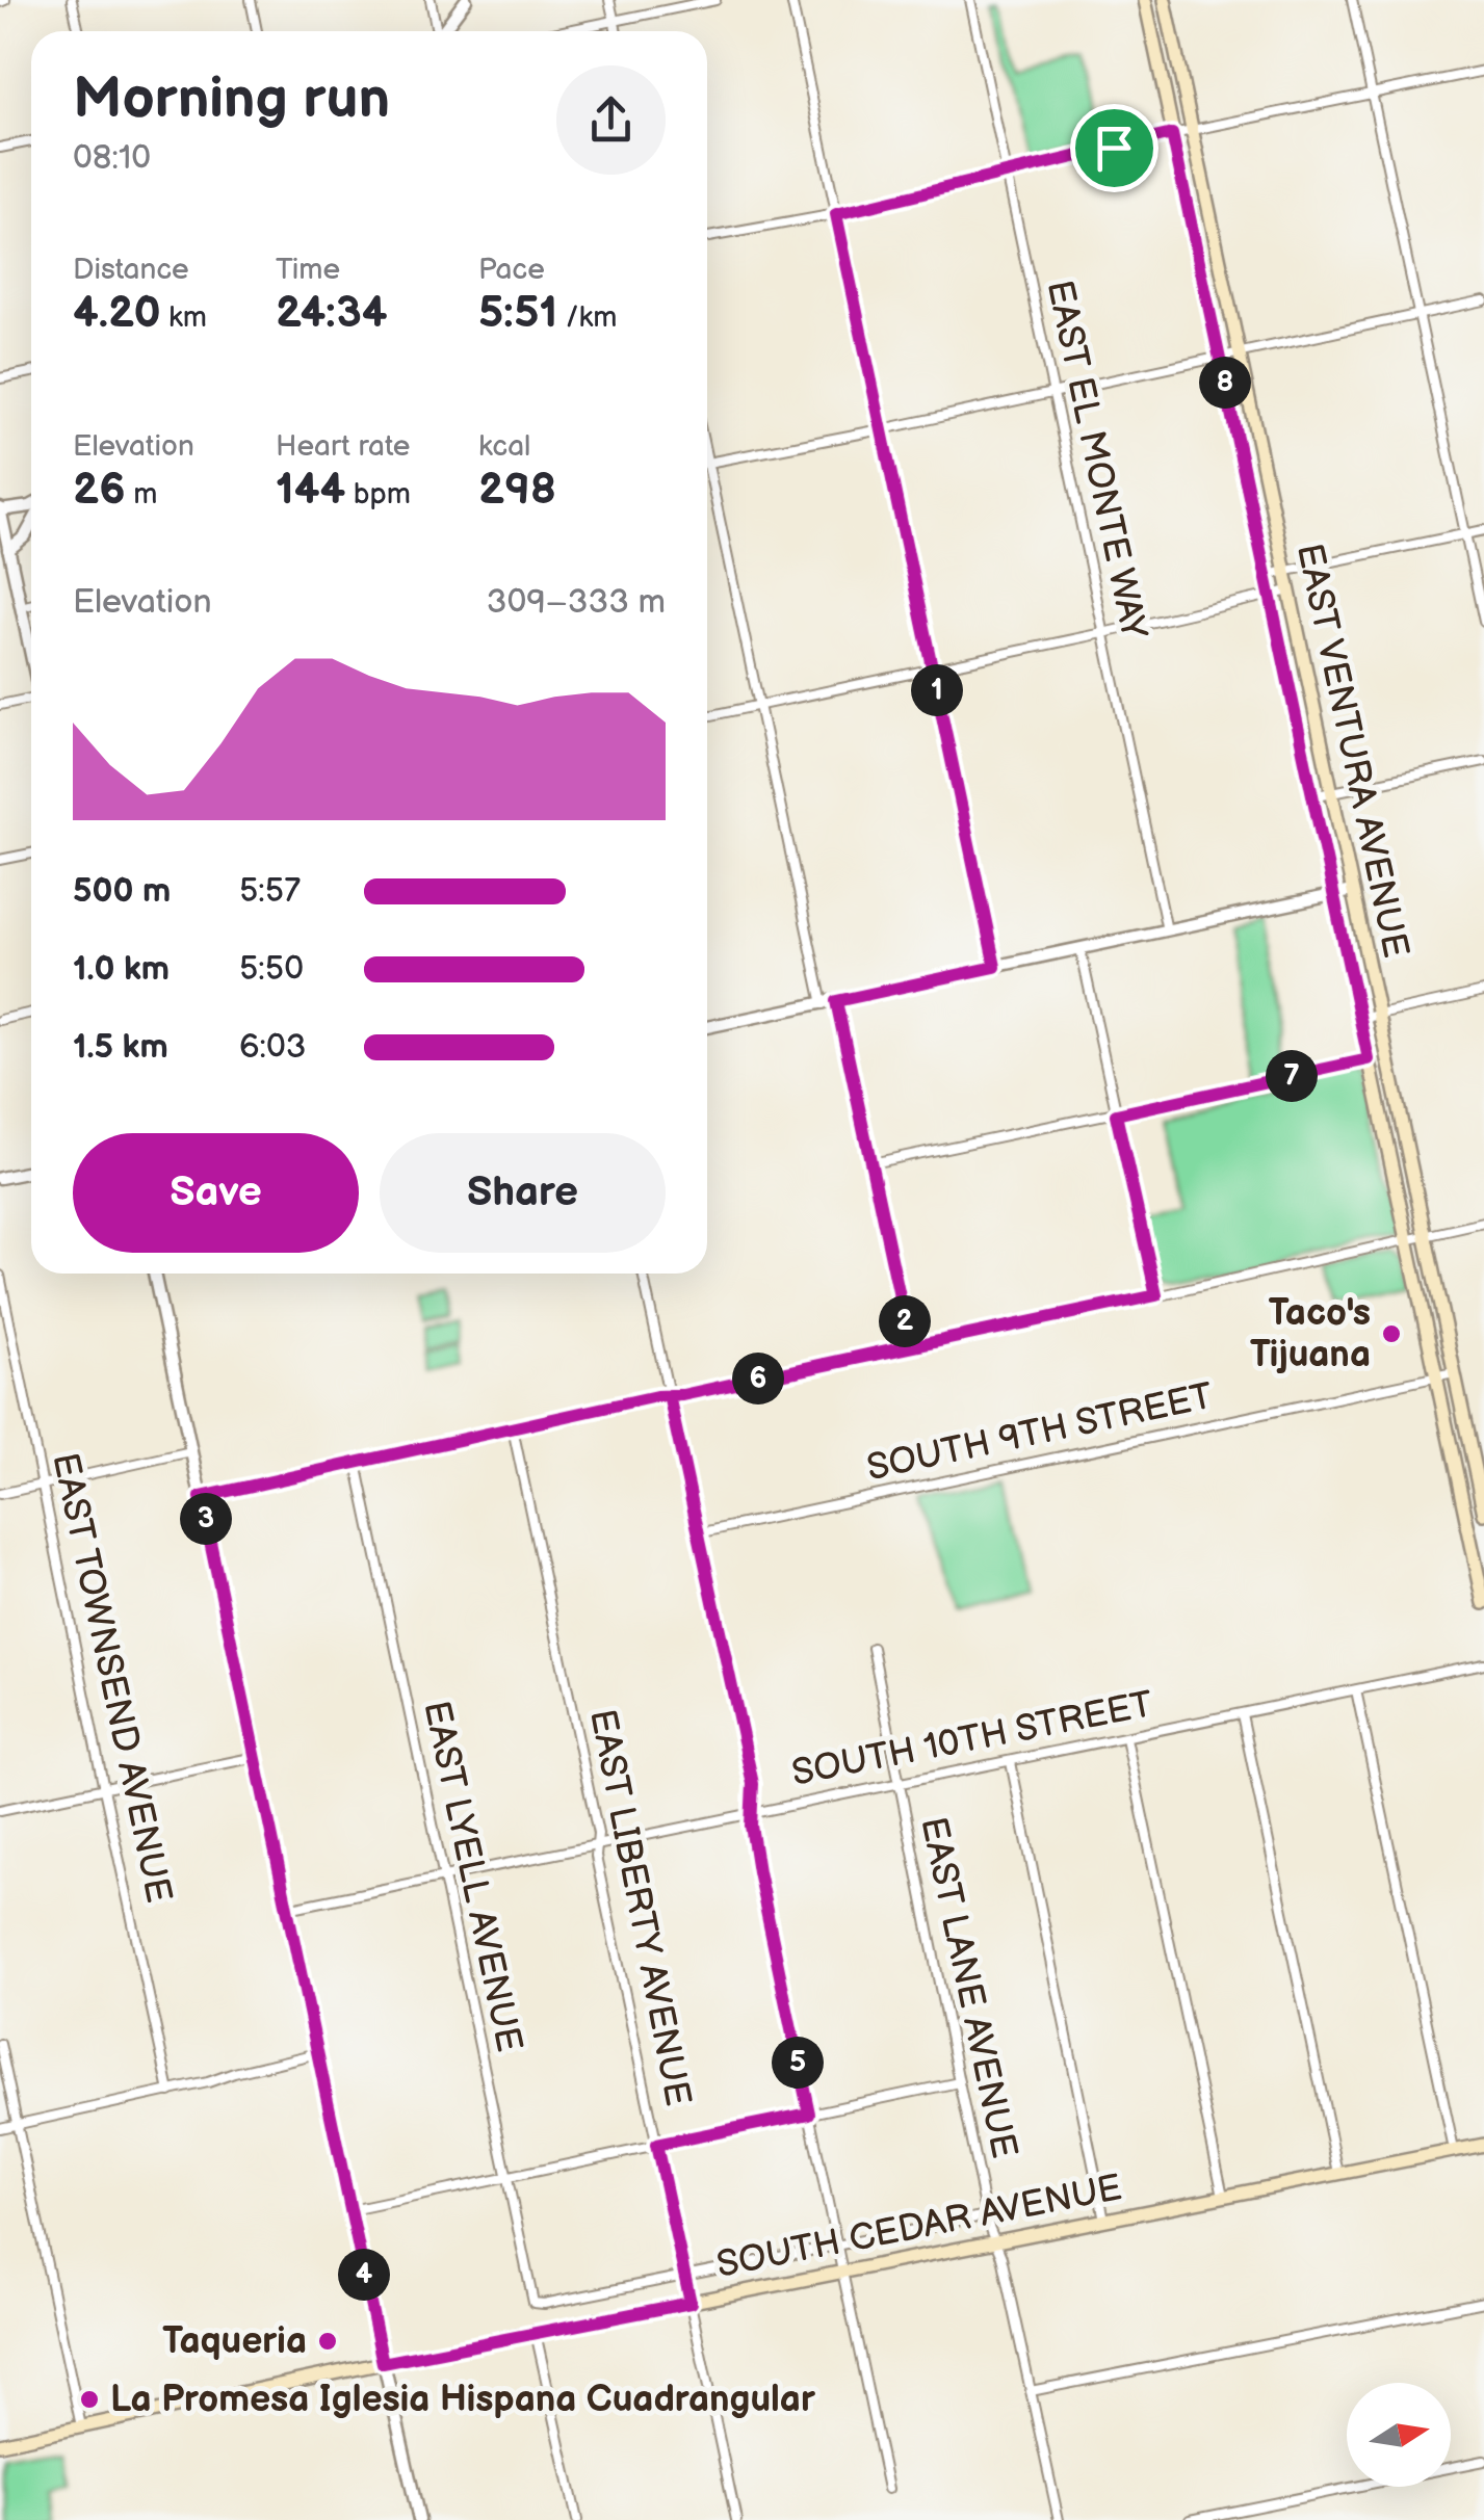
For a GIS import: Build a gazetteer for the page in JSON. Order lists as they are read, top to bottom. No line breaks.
{"streets":{"main road":["EAST VENTURA AVENUE","SOUTH CEDAR AVENUE"],"street":["EAST EL MONTE WAY","SOUTH 9TH STREET","EAST TOWNSEND AVENUE","SOUTH 10TH STREET","EAST LYELL AVENUE","EAST LIBERTY AVENUE","EAST LANE AVENUE"]},"crossings":[["EAST VENTURA AVENUE","SOUTH 9TH STREET"],["SOUTH 10TH STREET","EAST LYELL AVENUE"],["SOUTH 10TH STREET","EAST LIBERTY AVENUE"],["SOUTH 10TH STREET","EAST LANE AVENUE"],["EAST LYELL AVENUE","EAST LIBERTY AVENUE"],["EAST LIBERTY AVENUE","SOUTH CEDAR AVENUE"],["EAST LANE AVENUE","SOUTH CEDAR AVENUE"]],"places":["Taco's Tijuana","Taqueria","La Promesa Iglesia Hispana Cuadrangular"],"north":"right","page":{"heading":["Morning run","08:10"],"stats":[["Distance","4.20 km"],["Time","24:34"],["Pace","5:51 /km"],["Elevation","26 m"],["Heart rate","144 bpm"],["kcal","298"]],"pins":["8","1","7","2","6","3","5","4"],"chart":["Elevation","309–333 m"],"list":[{"name":"500 m","note":"5:57"},{"name":"1.0 km","note":"5:50"},{"name":"1.5 km","note":"6:03"}],"buttons":["Save","Share"]}}
